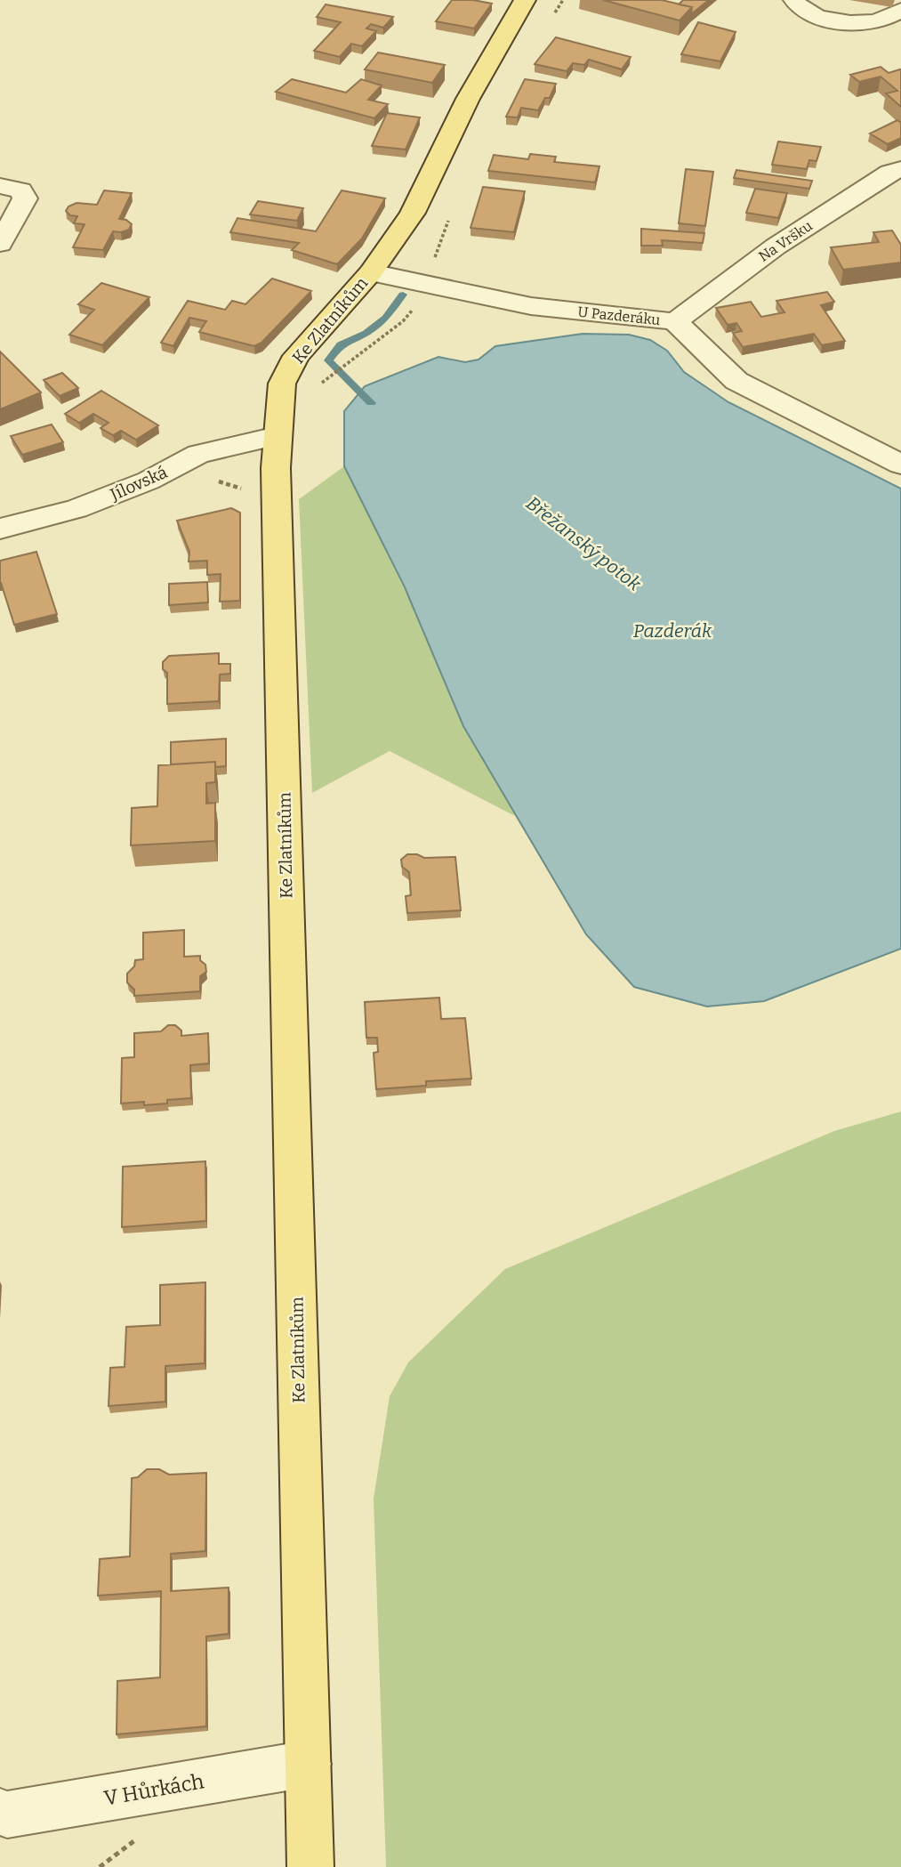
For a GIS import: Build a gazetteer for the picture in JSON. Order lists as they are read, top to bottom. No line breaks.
{"streets":{"main road":["Ke Zlatníkům"],"street":["Na Vršku","U Pazderáku","Jílovská","V Hůrkách"]},"crossings":[["Na Vršku","U Pazderáku"],["U Pazderáku","Ke Zlatníkům"],["Ke Zlatníkům","Jílovská"],["Ke Zlatníkům","V Hůrkách"]],"water":["Břežanský potok","Pazderák"]}
